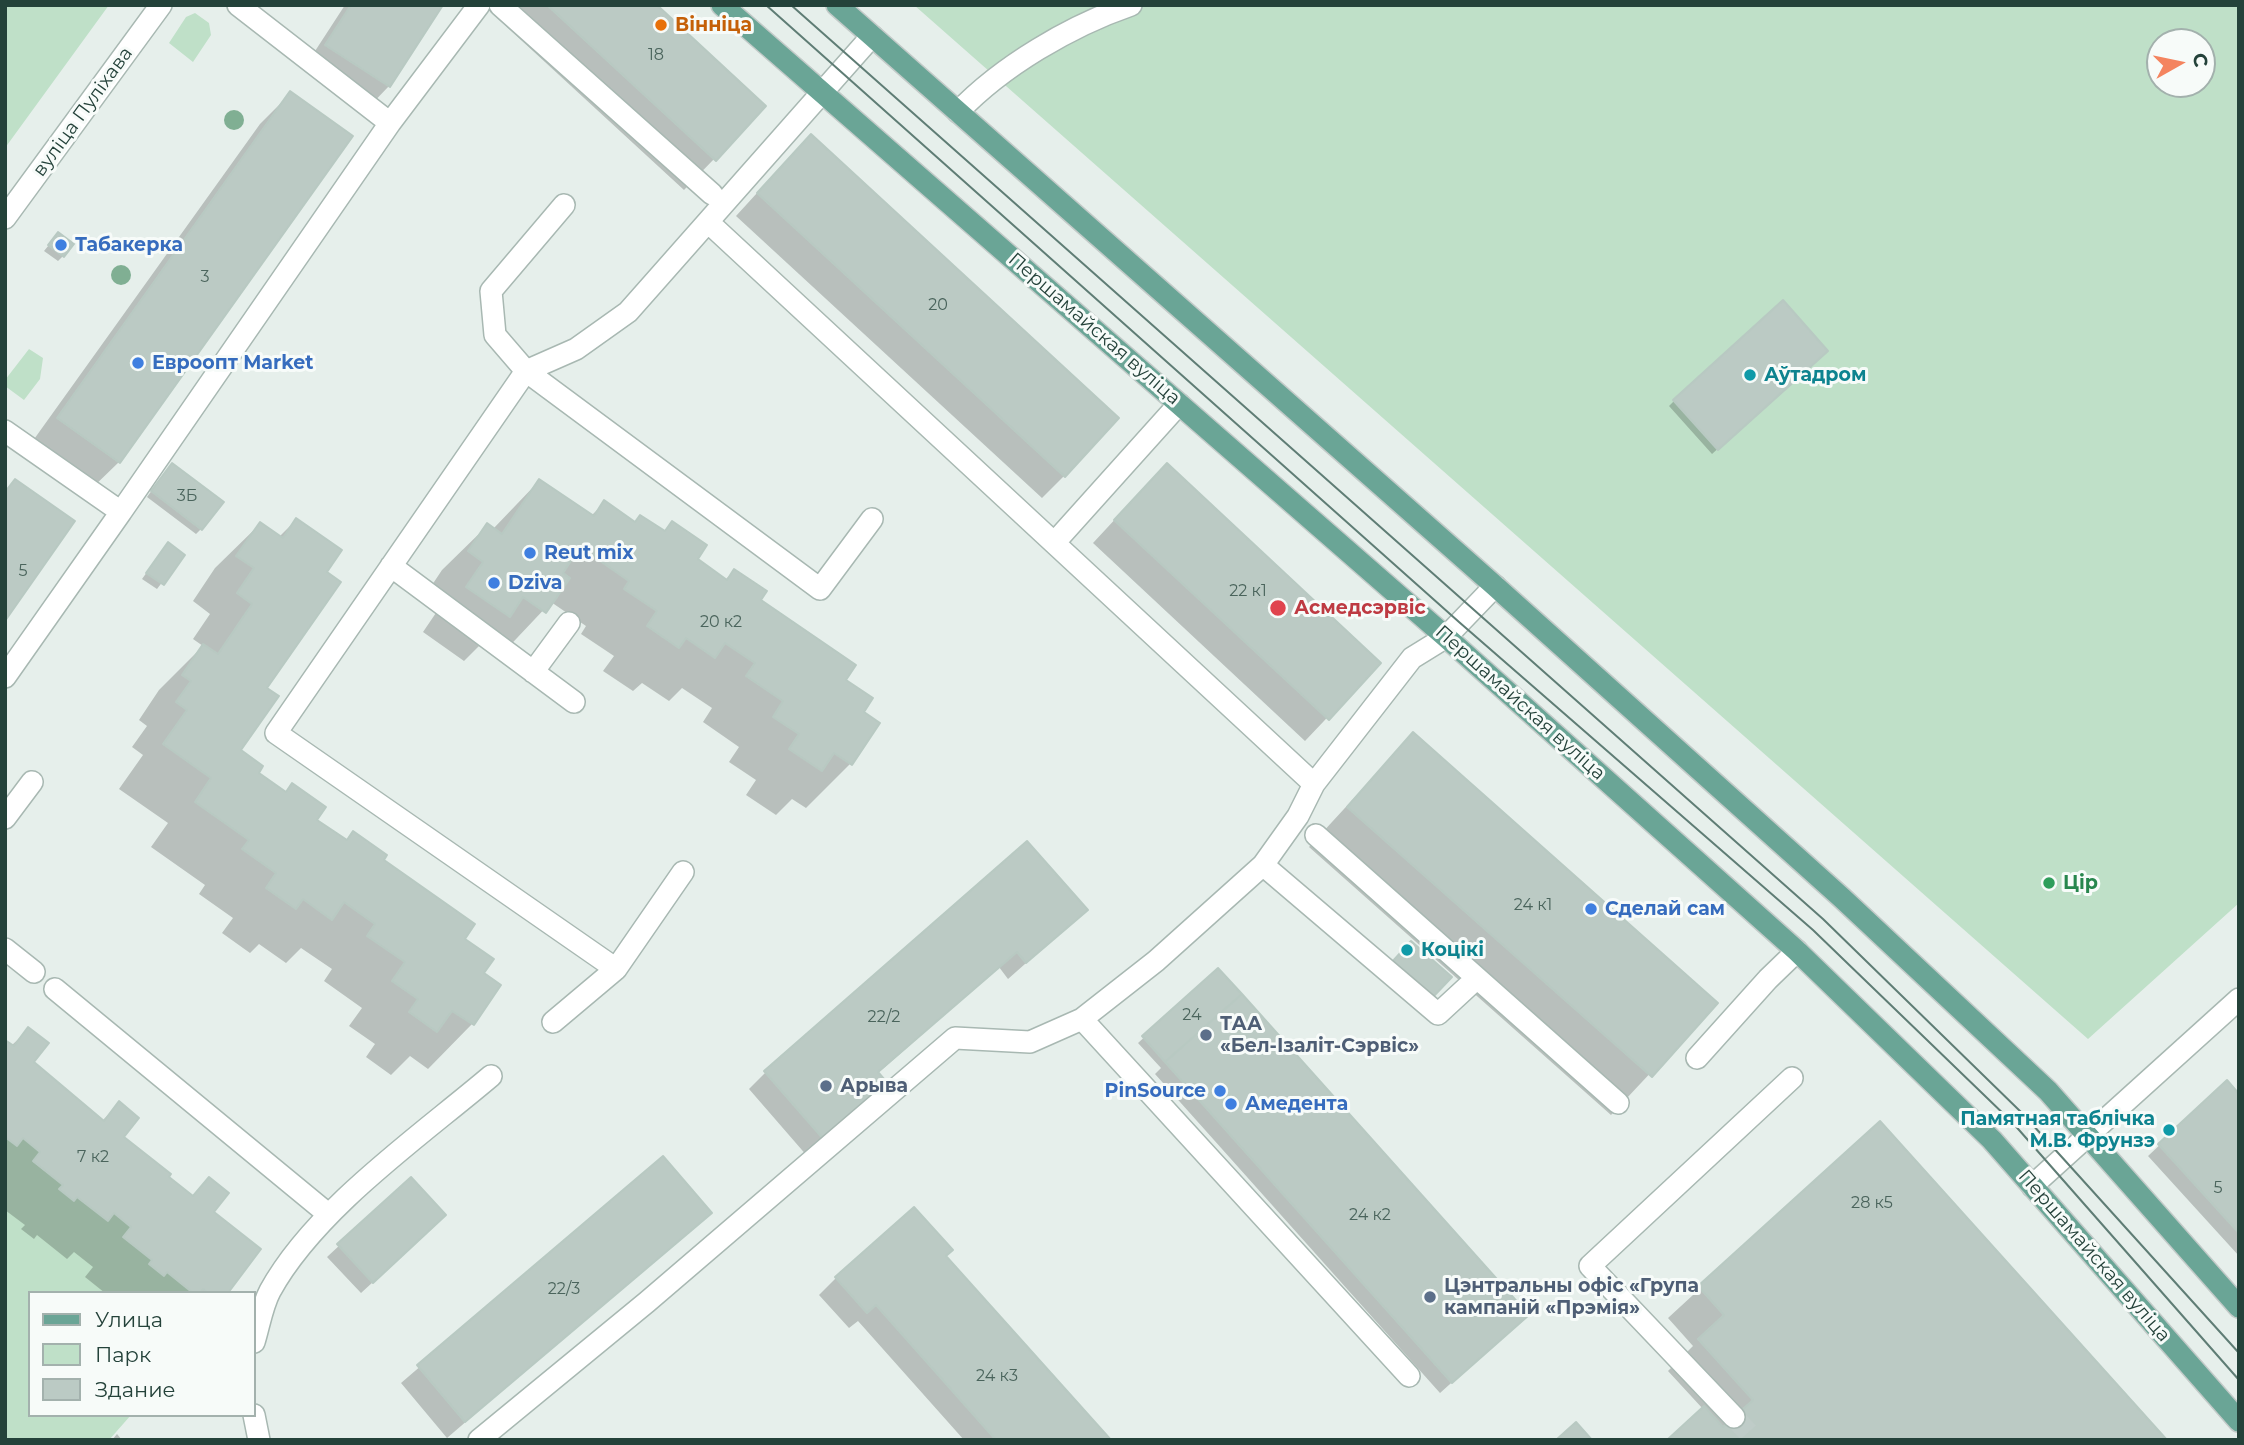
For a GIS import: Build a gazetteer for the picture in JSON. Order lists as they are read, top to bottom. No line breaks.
{"streets":{"main road":["Першамайская вуліца"],"street":["вуліца Пуліхава"]},"places":["Вінніца","Табакерка","Евроопт Market","Аўтадром","Reut mix","Dziva","Асмедсэрвіс","Цір","Сделай сам","Коцікі","ТАА «Бел-Ізаліт-Сэрвіс»","Арыва","PinSource","Амедента","Памятная таблічка М.В. Фрунзэ","Цэнтральны офіс «Група кампаній «Прэмія»"],"house_numbers":["18","3","20","3Б","5","22 к1","20 к2","24 к1","24","22/2","7 к2","5","28 к5","24 к2","22/3","24 к3"],"legend":["Улица","Парк","Здание"],"north":"right"}
